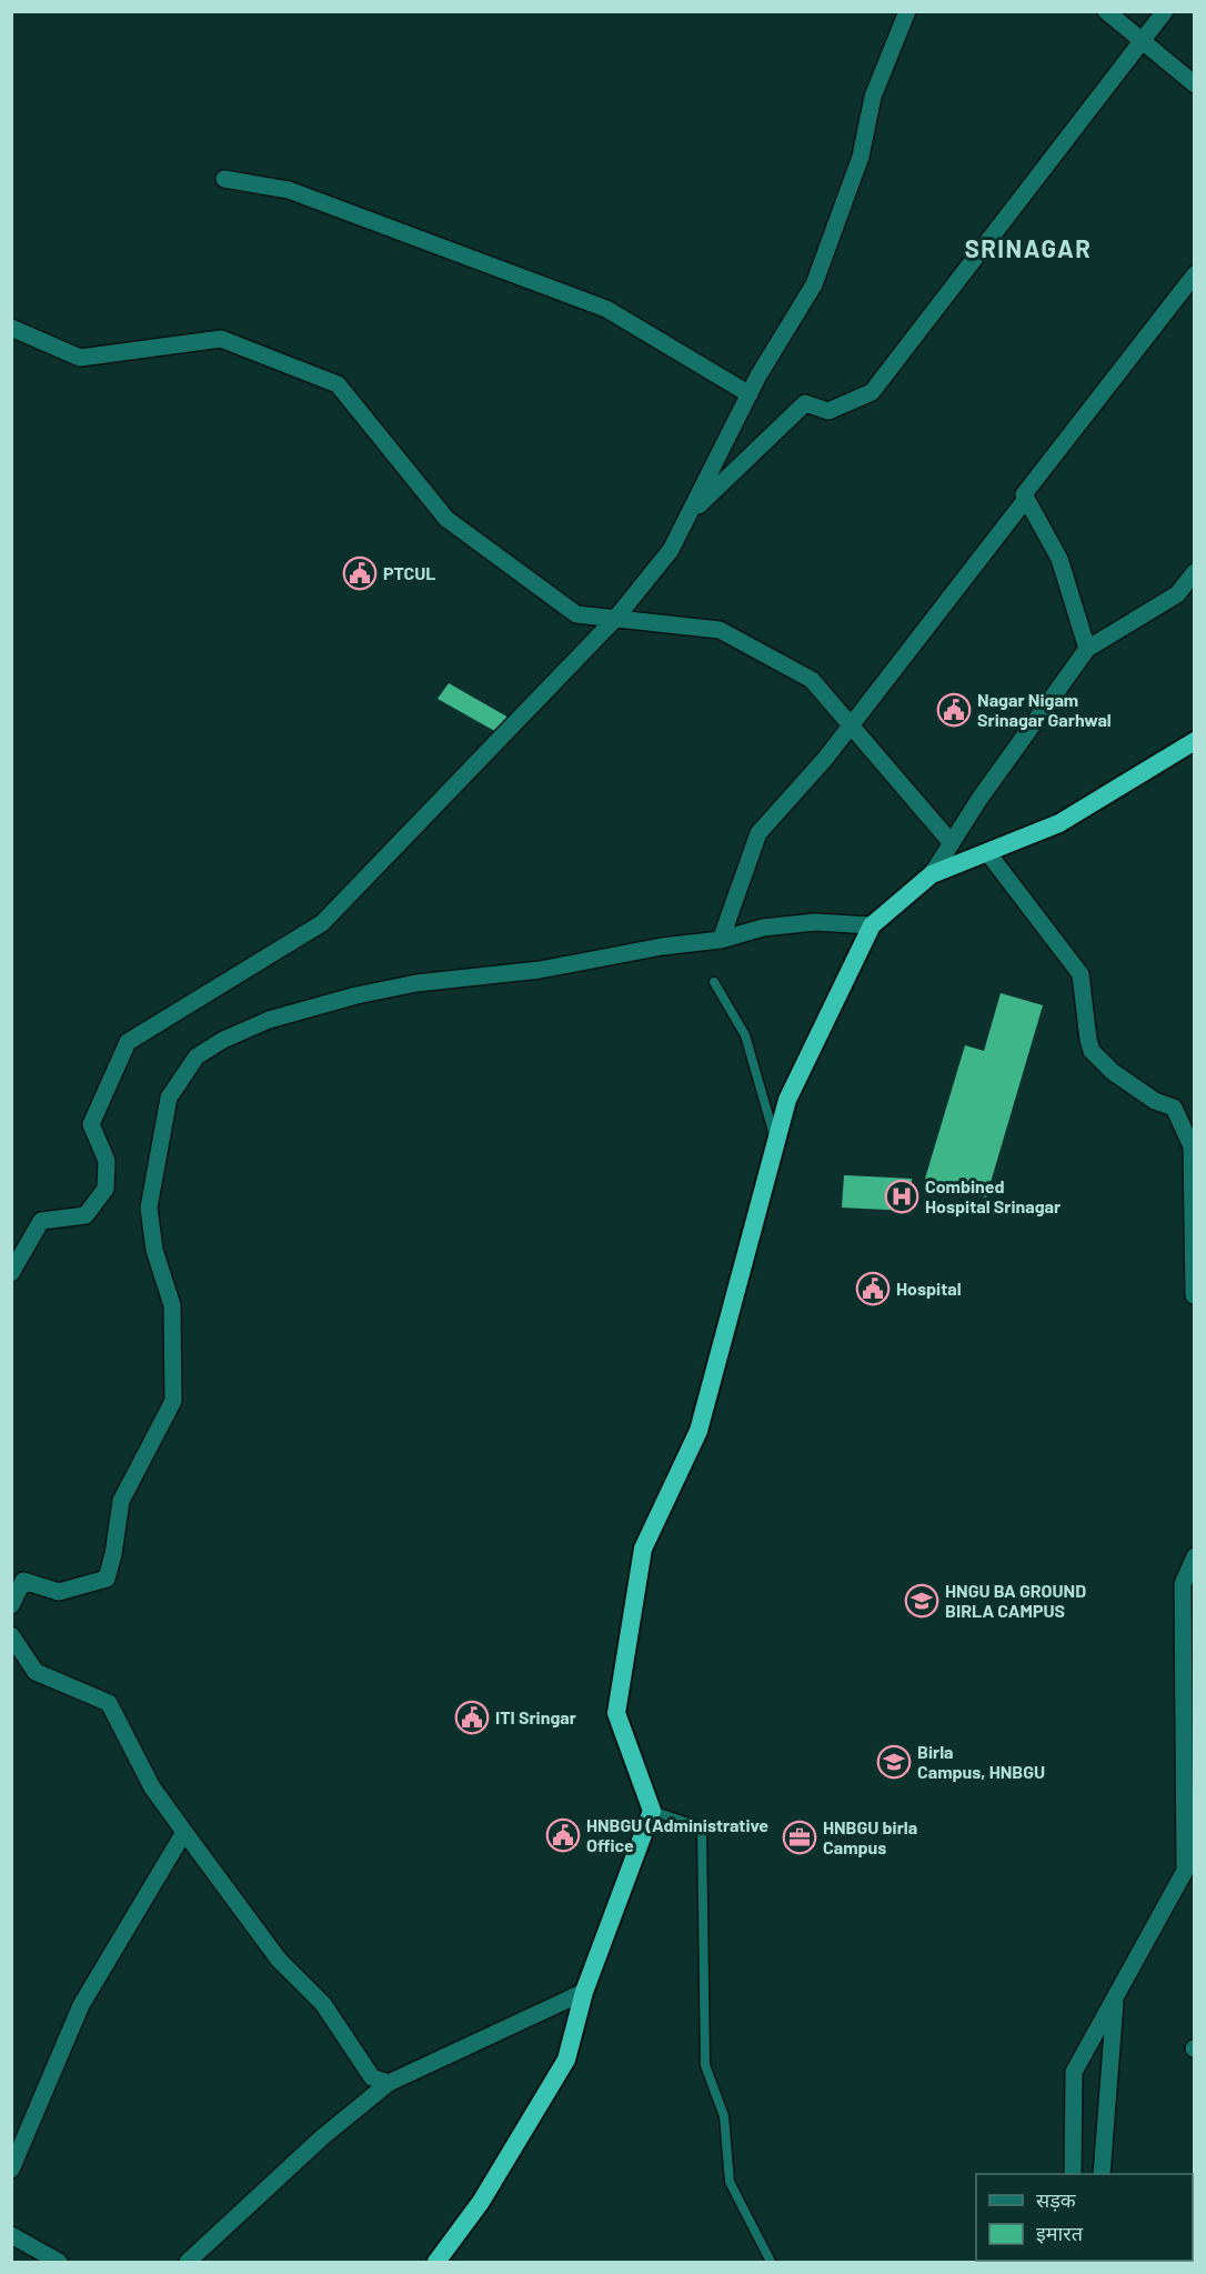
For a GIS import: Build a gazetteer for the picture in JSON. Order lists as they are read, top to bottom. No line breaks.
{"districts":["SRINAGAR"],"places":{"public building":["PTCUL","Nagar Nigam Srinagar Garhwal","Hospital","ITI Sringar","HNBGU (Administrative Office"],"hospital":["Combined Hospital Srinagar"],"school or university":["HNGU BA GROUND BIRLA CAMPUS","Birla Campus, HNBGU"],"office":["HNBGU birla Campus"]},"legend":["सड़क","इमारत"]}
